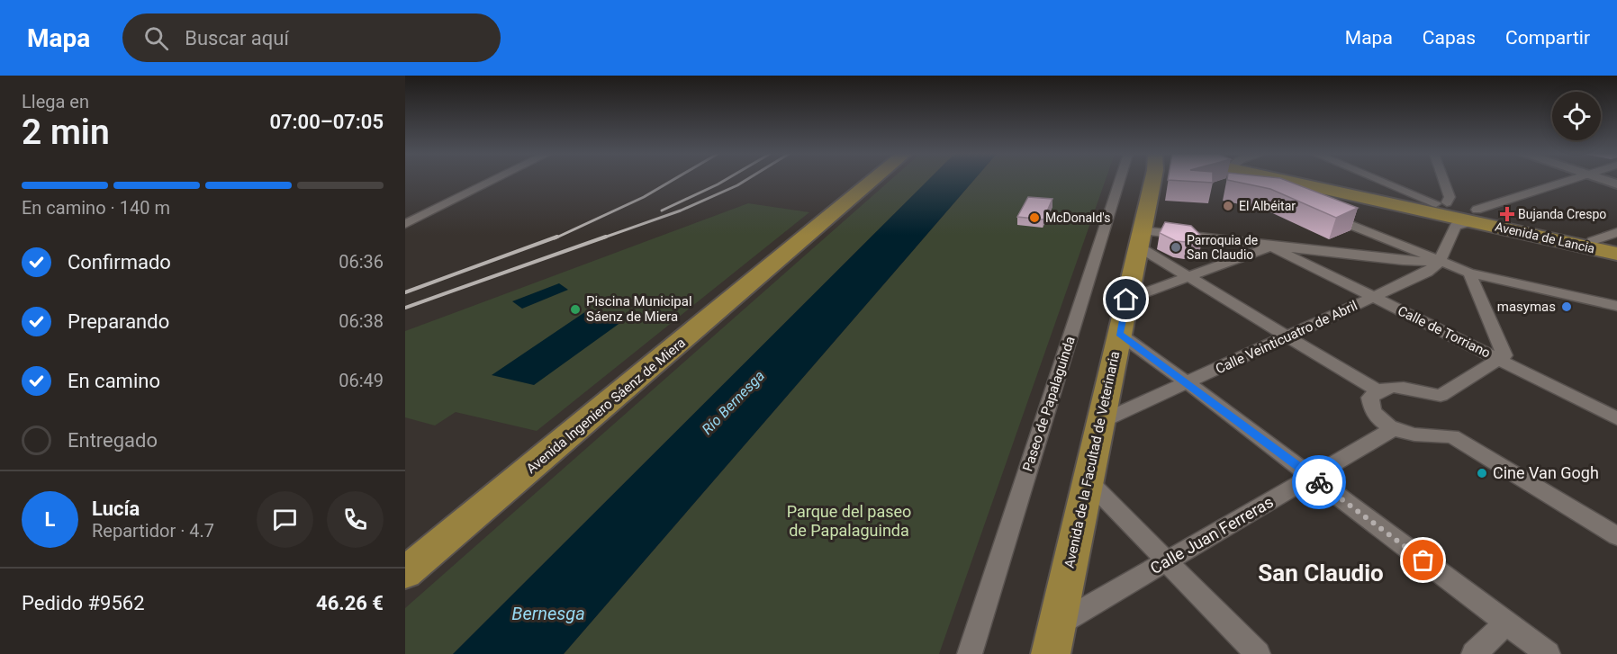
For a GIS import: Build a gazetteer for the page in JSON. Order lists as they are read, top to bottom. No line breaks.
{"streets":{"main road":["Avenida de Lancia","Avenida Ingeniero Sáenz de Miera","Avenida de la Facultad de Veterinaria"],"street":["Calle de Torriano","Calle Veinticuatro de Abril","Paseo de Papalaguinda","Calle Juan Ferreras"]},"crossings":[["Calle de Torriano","Calle Veinticuatro de Abril"],["Calle Veinticuatro de Abril","Avenida de la Facultad de Veterinaria"],["Avenida de la Facultad de Veterinaria","Calle Juan Ferreras"]],"districts":["San Claudio"],"water":["Río Bernesga","Bernesga"],"parks":["Parque del paseo de Papalaguinda"],"places":{"other":["El Albéitar","McDonald's","Parroquia de San Claudio","masymas","Piscina Municipal Sáenz de Miera","Cine Van Gogh"],"health":["Bujanda Crespo"]},"page":{"header":"Mapa","search":"Buscar aquí","nav":["Mapa","Capas","Compartir"],"heading":["2 min","Llega en","07:00–07:05"],"panel":["Lucía","Repartidor · 4.7","Pedido #9562","46.26 €"],"bar":"En camino · 140 m","list":[["Confirmado","06:36"],["Preparando","06:38"],["En camino","06:49"],"Entregado"],"round":"L"}}
